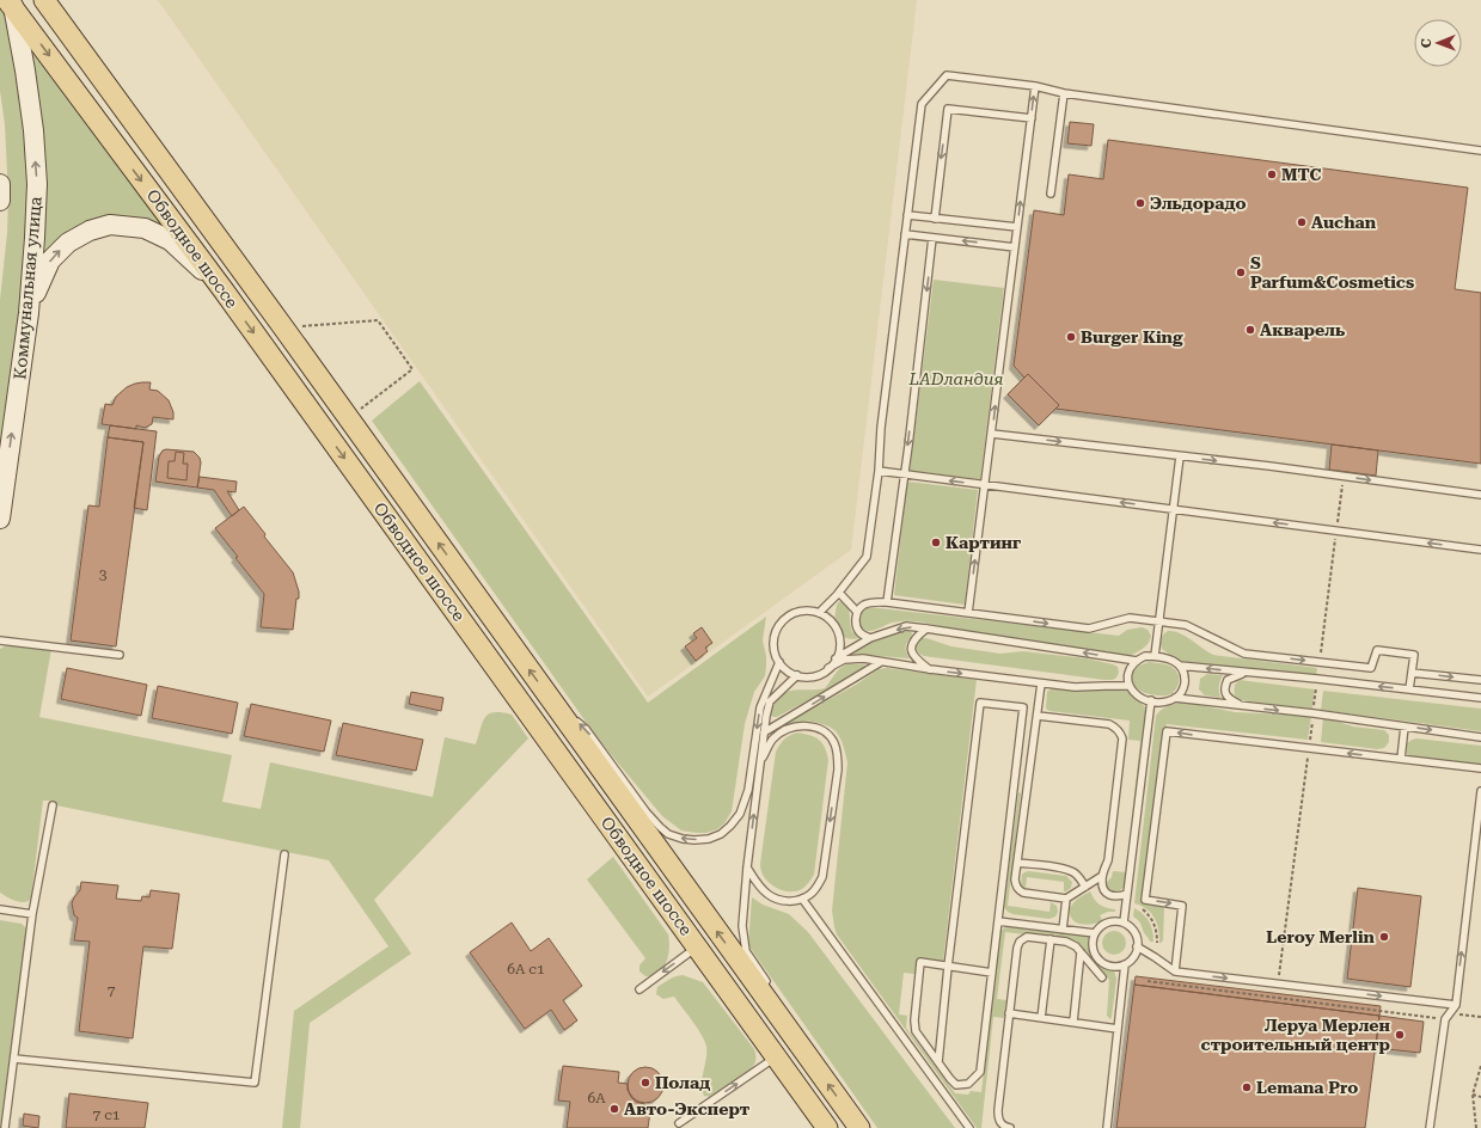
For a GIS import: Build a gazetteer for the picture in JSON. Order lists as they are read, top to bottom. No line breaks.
{"streets":{"main road":["Обводное шоссе","Коммунальная улица"]},"crossings":[["Обводное шоссе","Коммунальная улица"]],"one_way":["Коммунальная улица"],"parks":["LADландия"],"places":["МТС","Эльдорадо","Auchan","S Parfum&Cosmetics","Акварель","Burger King","Картинг","Leroy Merlin","Леруа Мерлен строительный центр","Полад","Lemana Pro","Авто-Эксперт"],"house_numbers":["3","6А с1","7","6А","7 с1"],"north":"left"}
